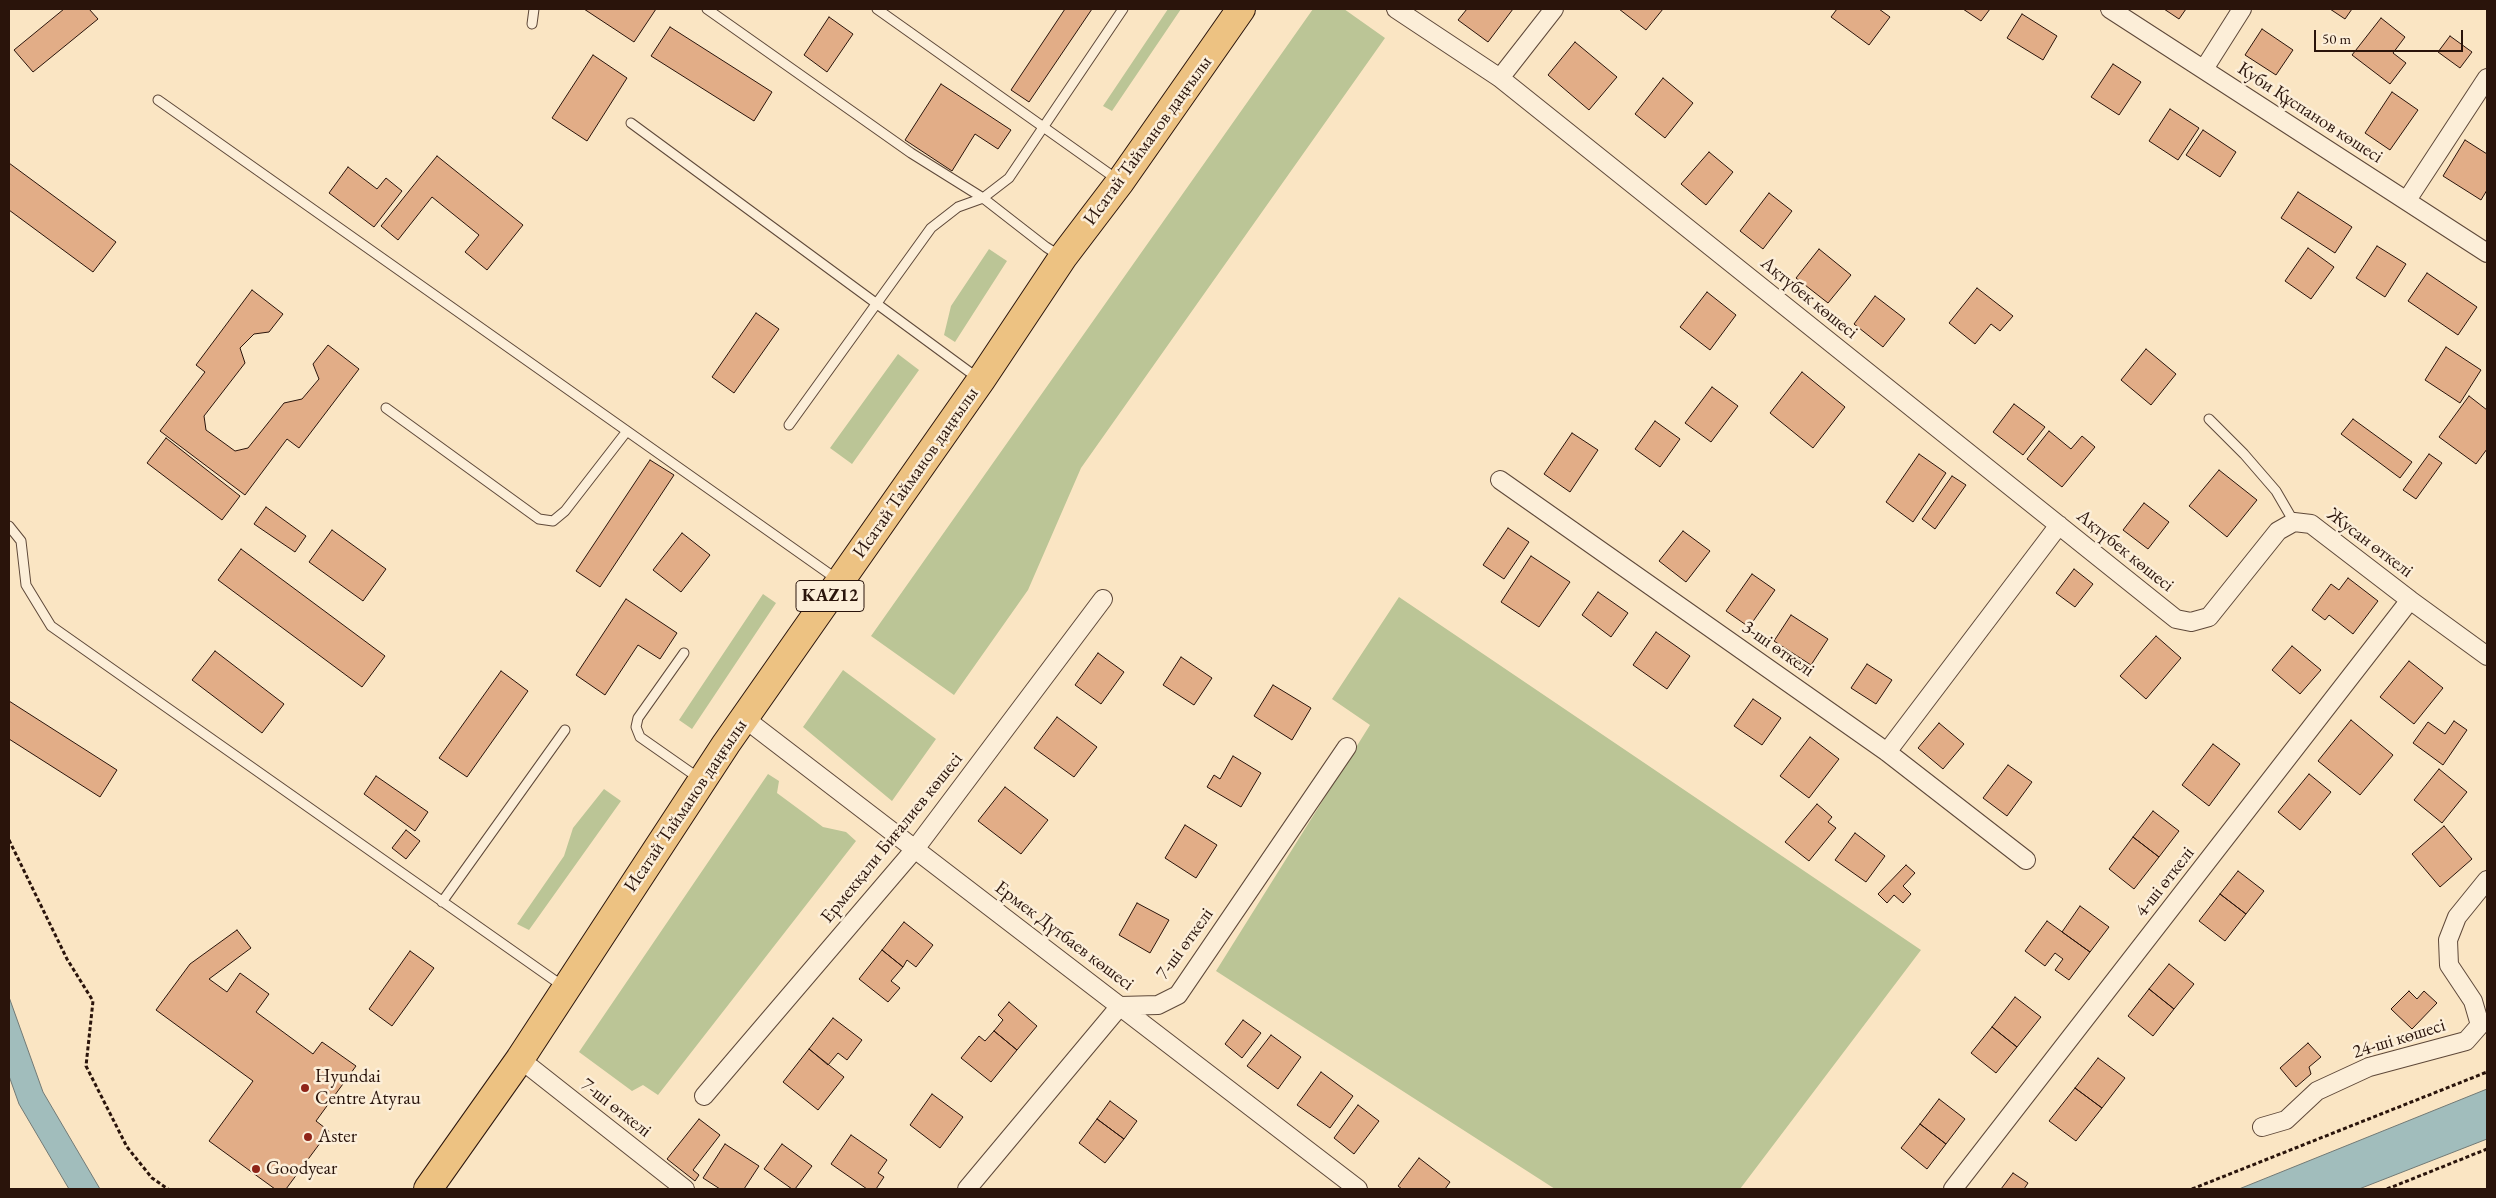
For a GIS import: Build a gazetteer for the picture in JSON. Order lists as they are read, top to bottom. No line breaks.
{"streets":{"main road":["Исатай Тайманов даңғылы","KAZ12"],"street":["Куби Құспанов көшесi","Ақтүбек көшесi","Жусан өткелі","3-шi өткелi","Ермекқали Биғалиев көшесі","4-шi өткелi","Ермек Дүтбаев көшесi","7-шi өткелi","24-ші көшесi"]},"crossings":[["Исатай Тайманов даңғылы","Ермек Дүтбаев көшесi"],["Исатай Тайманов даңғылы","7-шi өткелi"],["Ақтүбек көшесi","Жусан өткелі"],["Жусан өткелі","4-шi өткелi"],["Ермекқали Биғалиев көшесі","Ермек Дүтбаев көшесi"],["Ермек Дүтбаев көшесi","7-шi өткелi"]],"places":["Hyundai Centre Atyrau","Aster","Goodyear"],"scale_bar":"50 m"}
